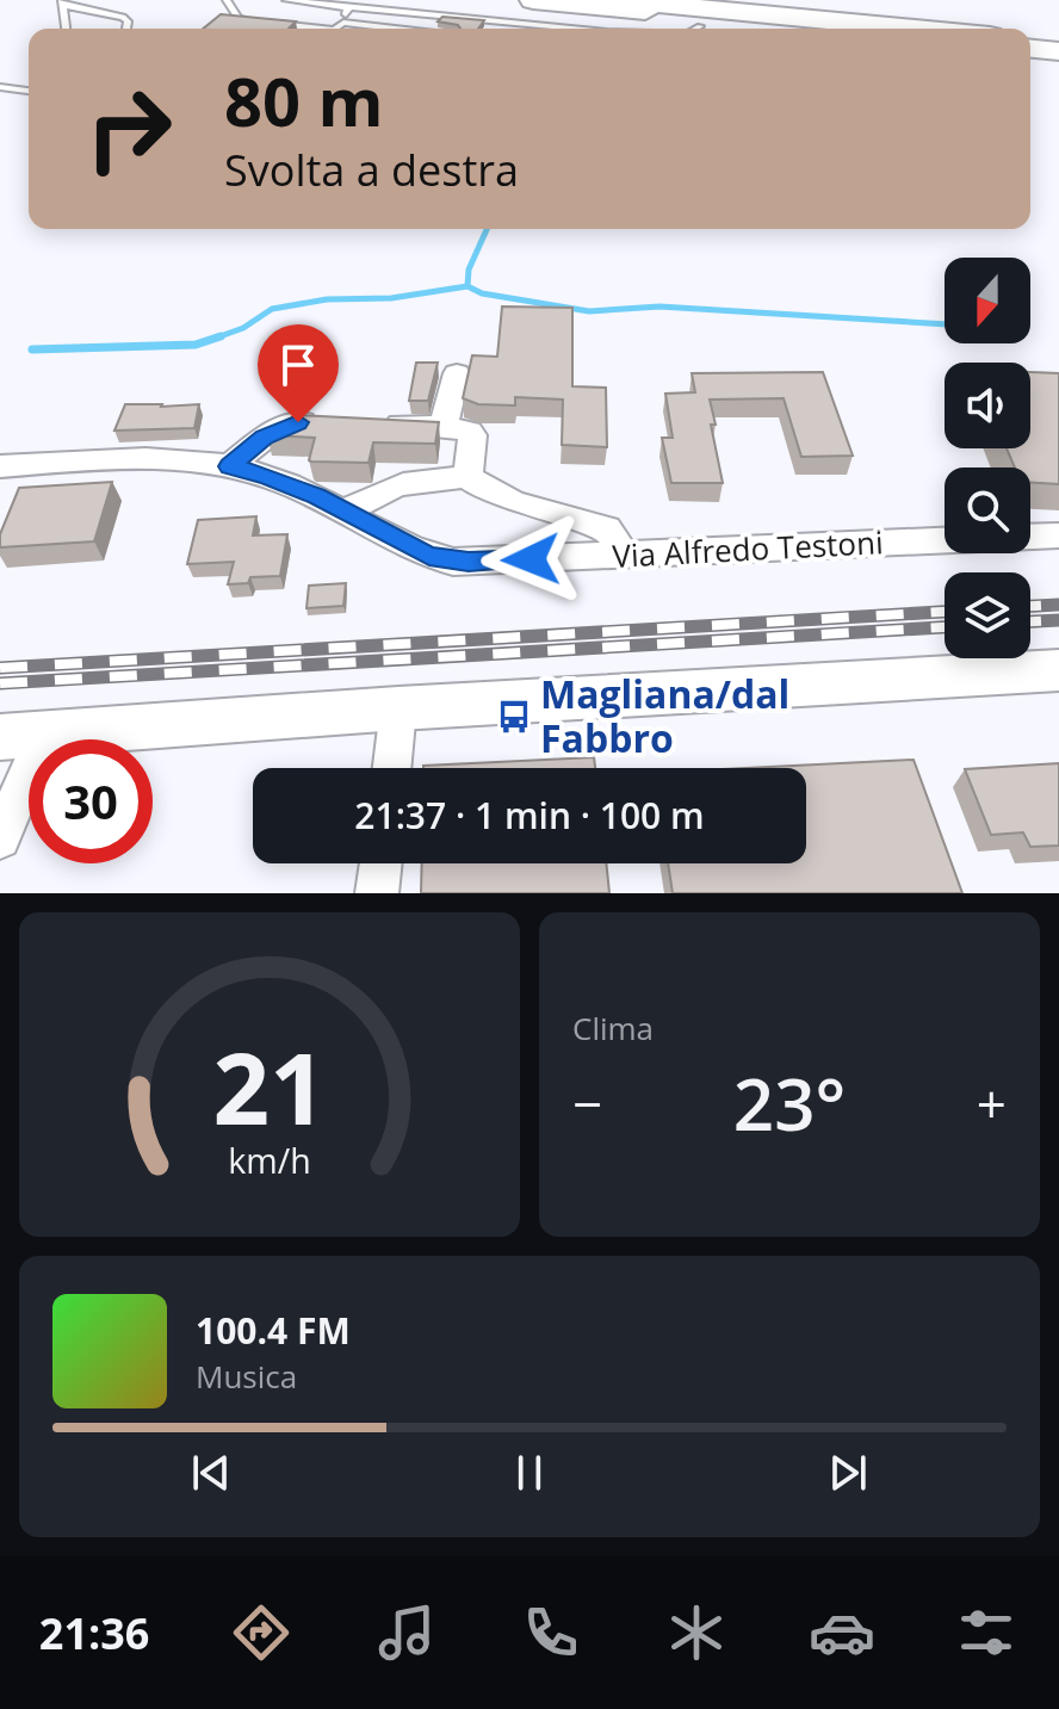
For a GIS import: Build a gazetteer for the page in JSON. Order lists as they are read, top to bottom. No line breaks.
{"streets":{"street":["Via Alfredo Testoni"]},"places":{"bus stop":["Magliana/dal Fabbro"]},"north":"bottom","page":{"turn":["80 m","Svolta a destra"],"limit":"30","trip":"21:37 · 1 min · 100 m","tile":"Clima","heat":["−","23°","+"],"song":["100.4 FM","Musica"],"tabs":"21:36","gauge":["21","km/h"]}}
